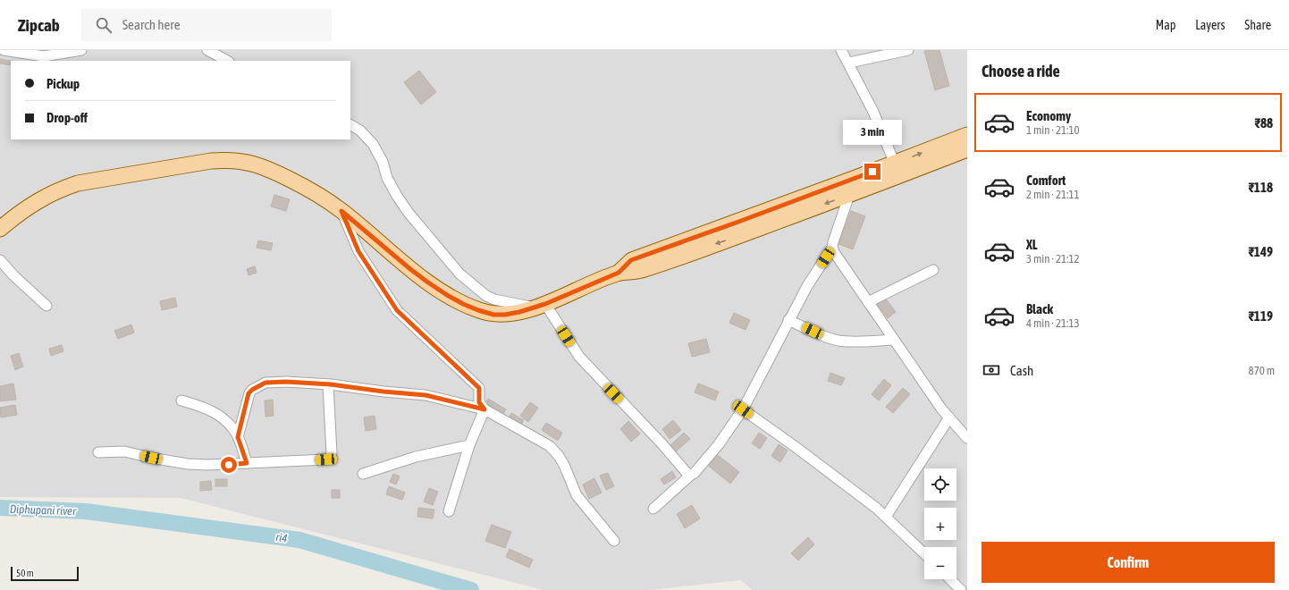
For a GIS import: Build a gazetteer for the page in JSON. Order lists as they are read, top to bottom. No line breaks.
{"water":["Diphupani river","ri4"],"scale_bar":"50 m","page":{"header":"Zipcab","search":"Search here","nav":["Map","Layers","Share"],"heading":"Choose a ride","banner":["Pickup","Drop-off"],"list":[{"name":"Economy","note":"1 min · 21:10","value":"₹88"},{"name":"Comfort","note":"2 min · 21:11","value":"₹118"},{"name":"XL","note":"3 min · 21:12","value":"₹149"},{"name":"Black","note":"4 min · 21:13","value":"₹119"}],"bubble":"3 min","pay":["Cash","870 m"],"map_buttons":["+","−"],"buttons":"Confirm","scale":"50 m"}}
